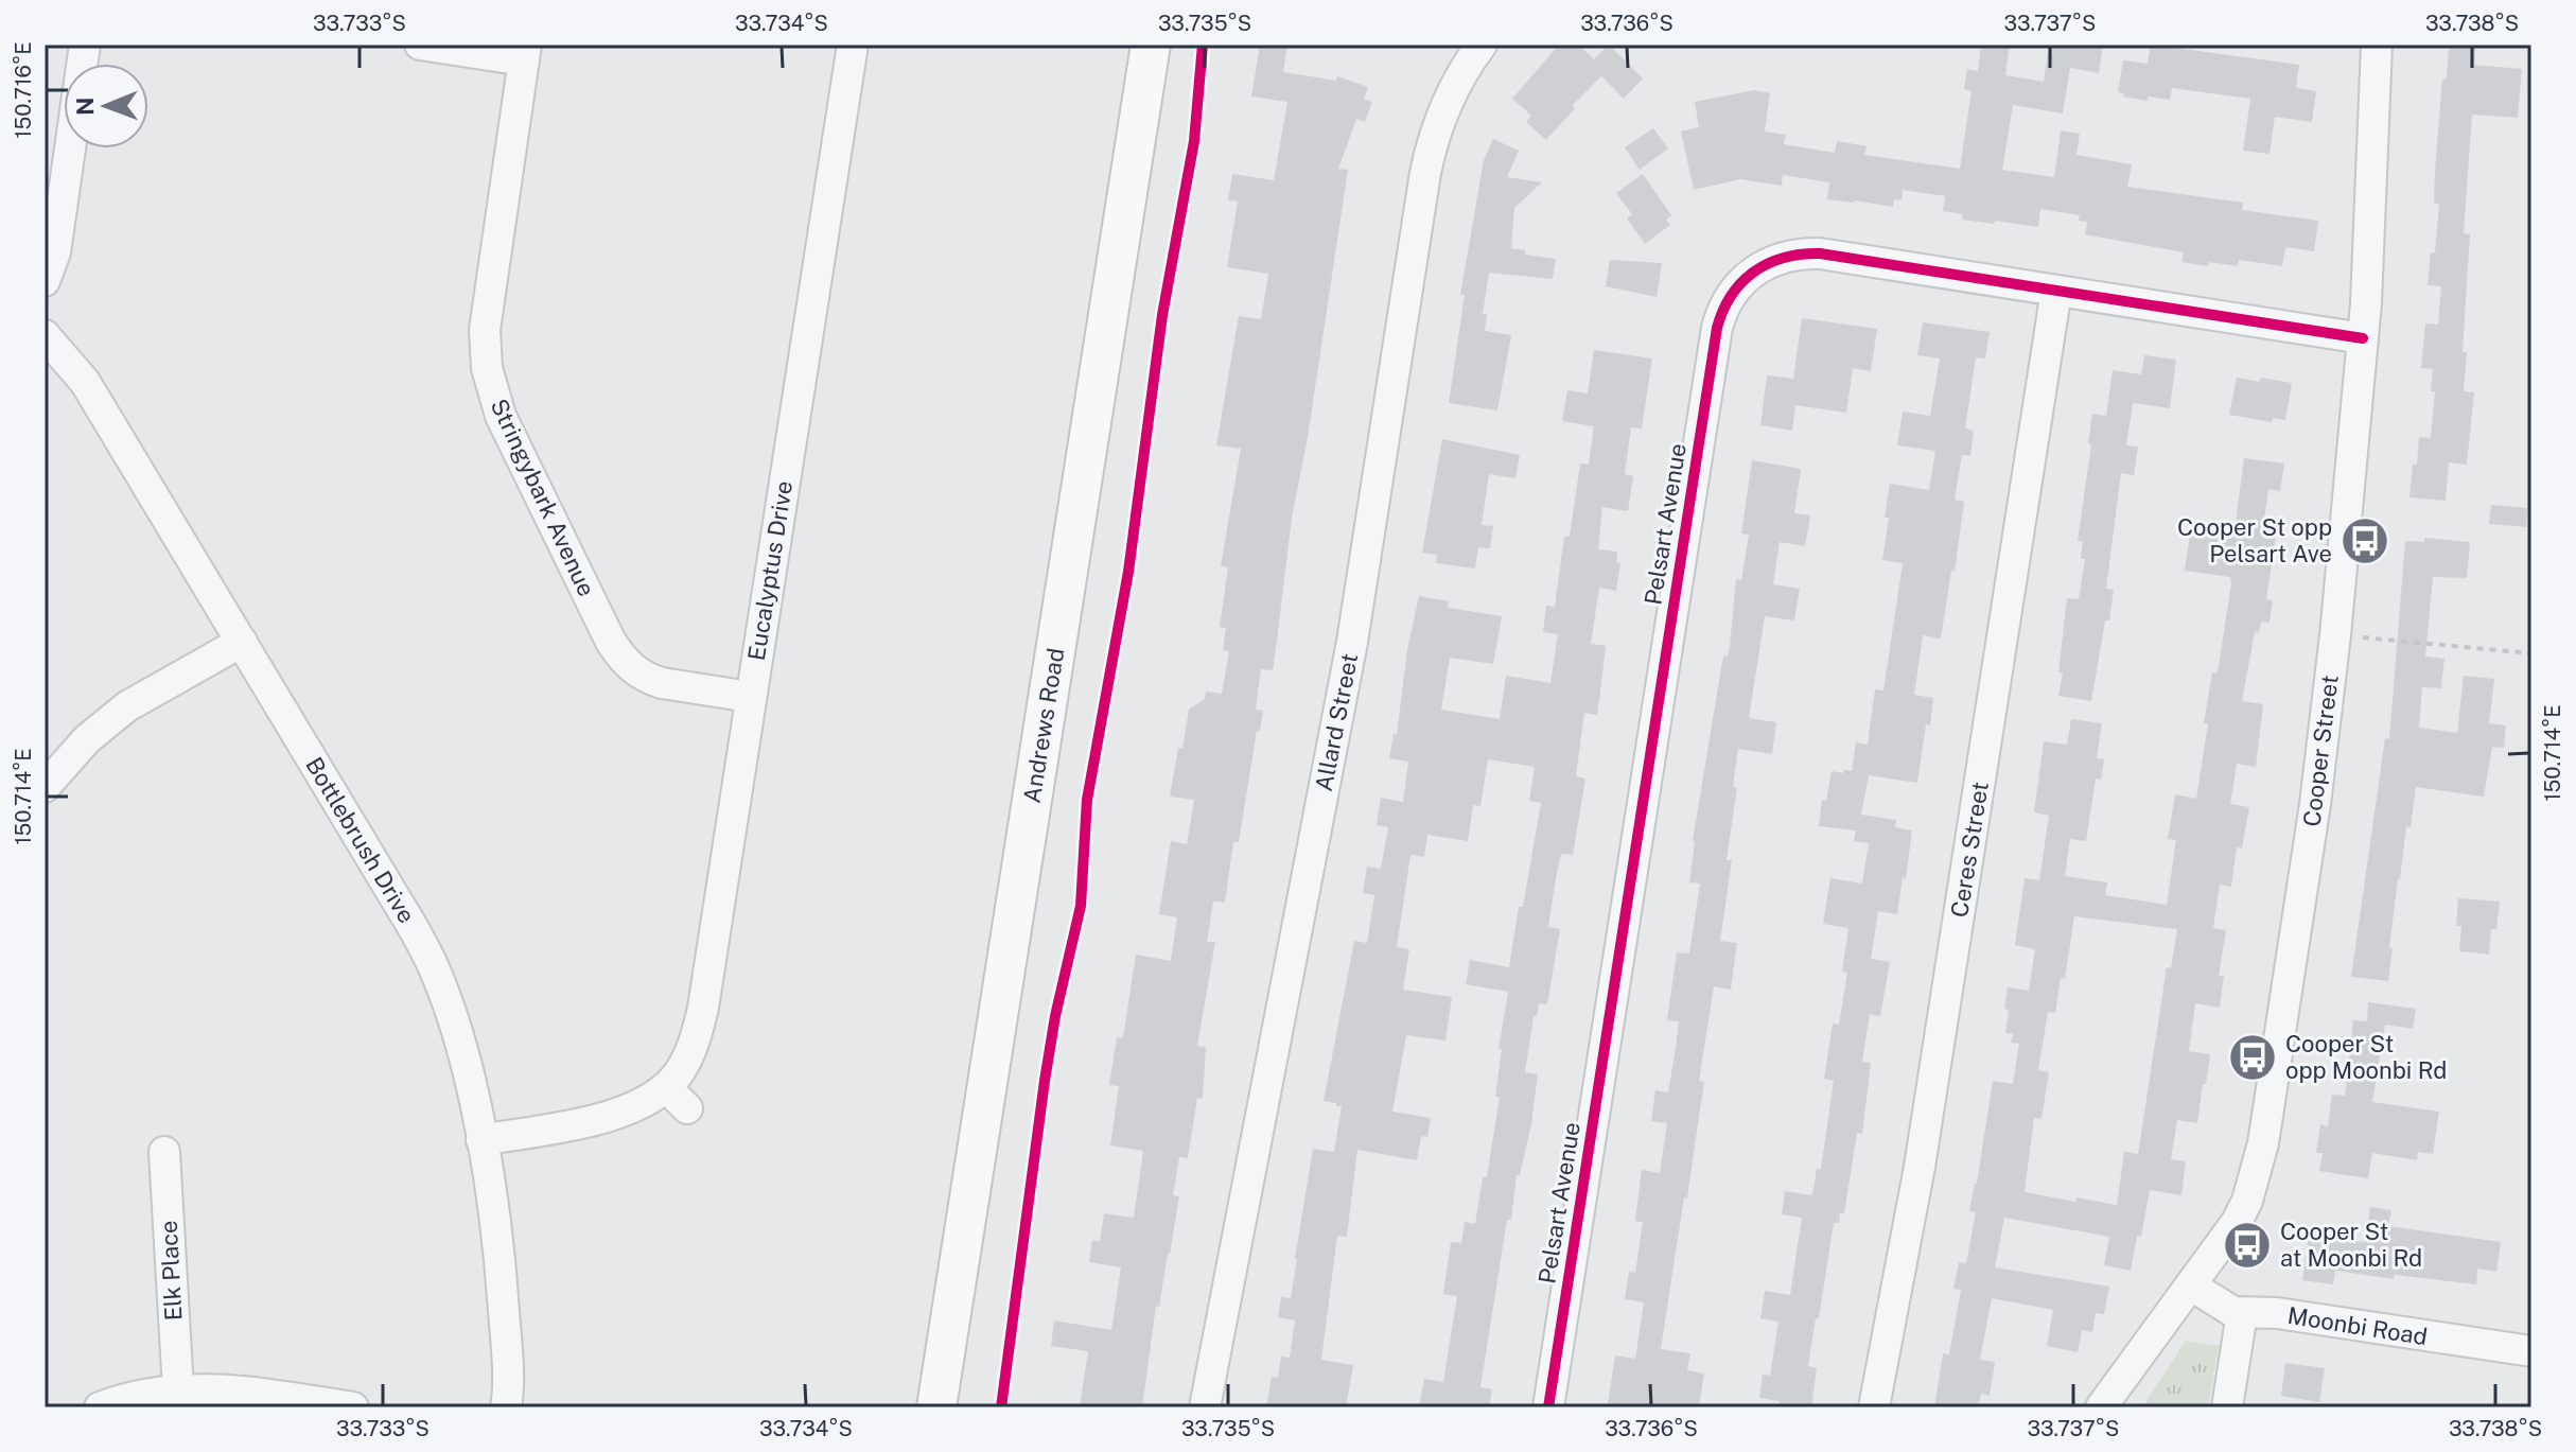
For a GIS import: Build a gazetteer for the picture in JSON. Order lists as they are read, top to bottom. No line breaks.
{"streets":{"main road":["Andrews Road"],"street":["Stringybark Avenue","Pelsart Avenue","Eucalyptus Drive","Allard Street","Cooper Street","Bottlebrush Drive","Ceres Street","Elk Place","Moonbi Road"]},"crossings":[["Stringybark Avenue","Eucalyptus Drive"],["Pelsart Avenue","Cooper Street"],["Pelsart Avenue","Ceres Street"],["Eucalyptus Drive","Bottlebrush Drive"],["Cooper Street","Moonbi Road"]],"places":{"bus stop":["Cooper St opp Pelsart Ave","Cooper St opp Moonbi Rd","Cooper St at Moonbi Rd"]},"north":"left","coordinates":["33.733°S","33.734°S","33.735°S","33.736°S","33.737°S","33.738°S","150.716°E","150.714°E"]}
